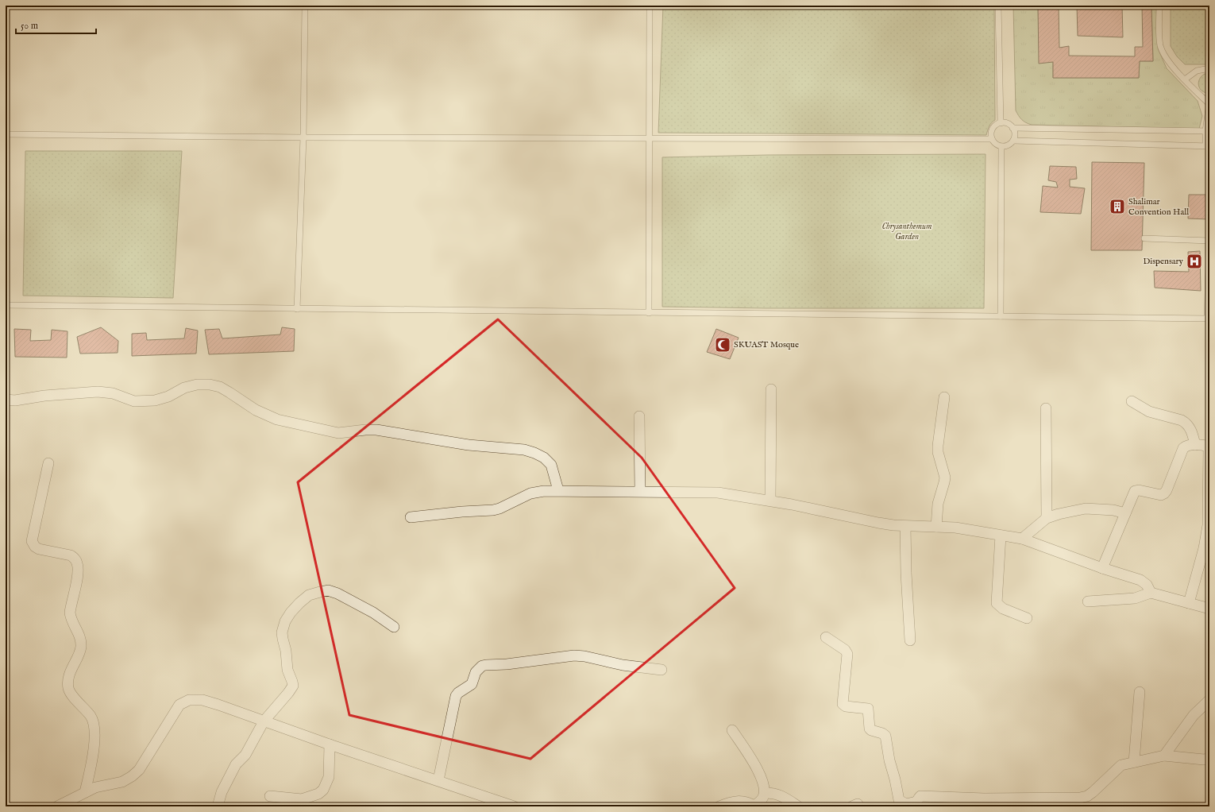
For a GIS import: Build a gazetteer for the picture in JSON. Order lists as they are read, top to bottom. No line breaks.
{"parks":["Chrysanthemum Garden"],"places":{"building":["Shalimar Convention Hall"],"hospital":["Dispensary"],"mosque":["SKUAST Mosque"]},"scale_bar":"50 m"}
